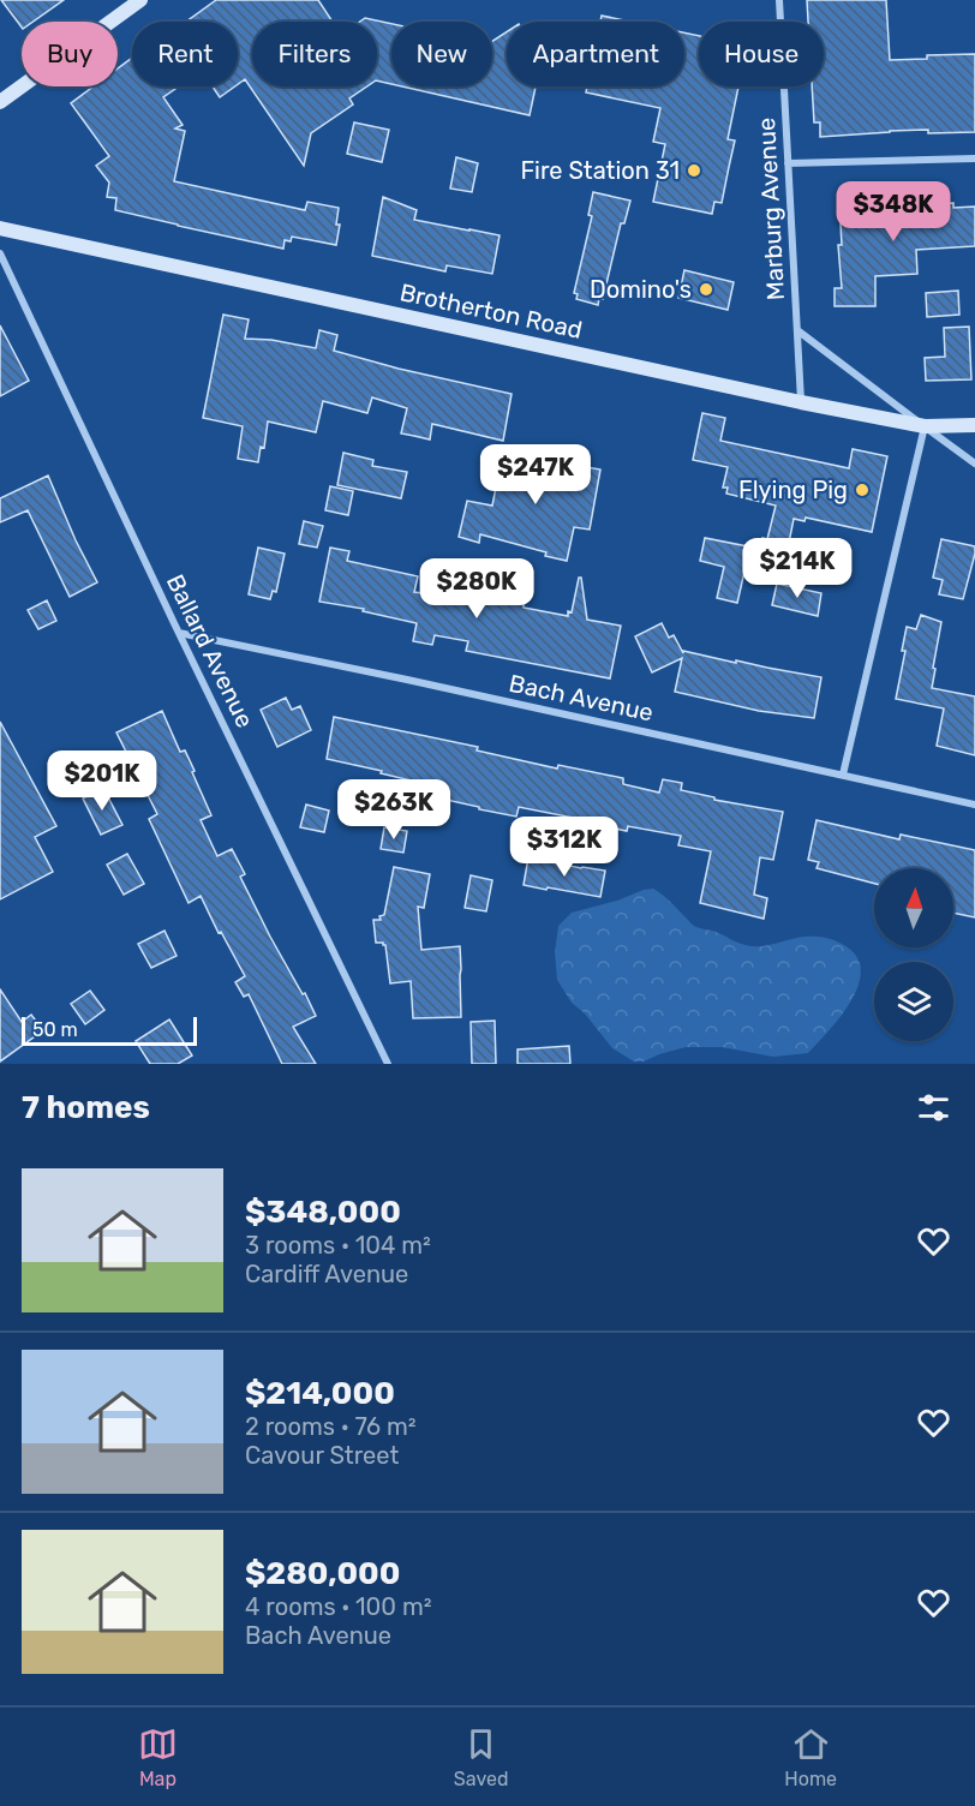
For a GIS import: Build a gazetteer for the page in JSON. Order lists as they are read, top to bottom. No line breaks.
{"streets":{"street":["Marburg Avenue","Brotherton Road","Ballard Avenue","Bach Avenue"]},"crossings":[["Marburg Avenue","Brotherton Road"],["Ballard Avenue","Bach Avenue"]],"places":["Fire Station 31","Domino's","Flying Pig"],"scale_bar":"50 m","north":"top","page":{"chip":["Buy","Rent","Filters","New","Apartment","House"],"price":["$348K","$247K","$214K","$280K","$201K","$263K","$312K"],"scale":"50 m","heading":"7 homes","list":[{"name":"$348,000","note":"3 rooms · 104 m² · Cardiff Avenue"},{"name":"$214,000","note":"2 rooms · 76 m² · Cavour Street"},{"name":"$280,000","note":"4 rooms · 100 m² · Bach Avenue"}],"tabs":["Map","Saved","Home"]}}
